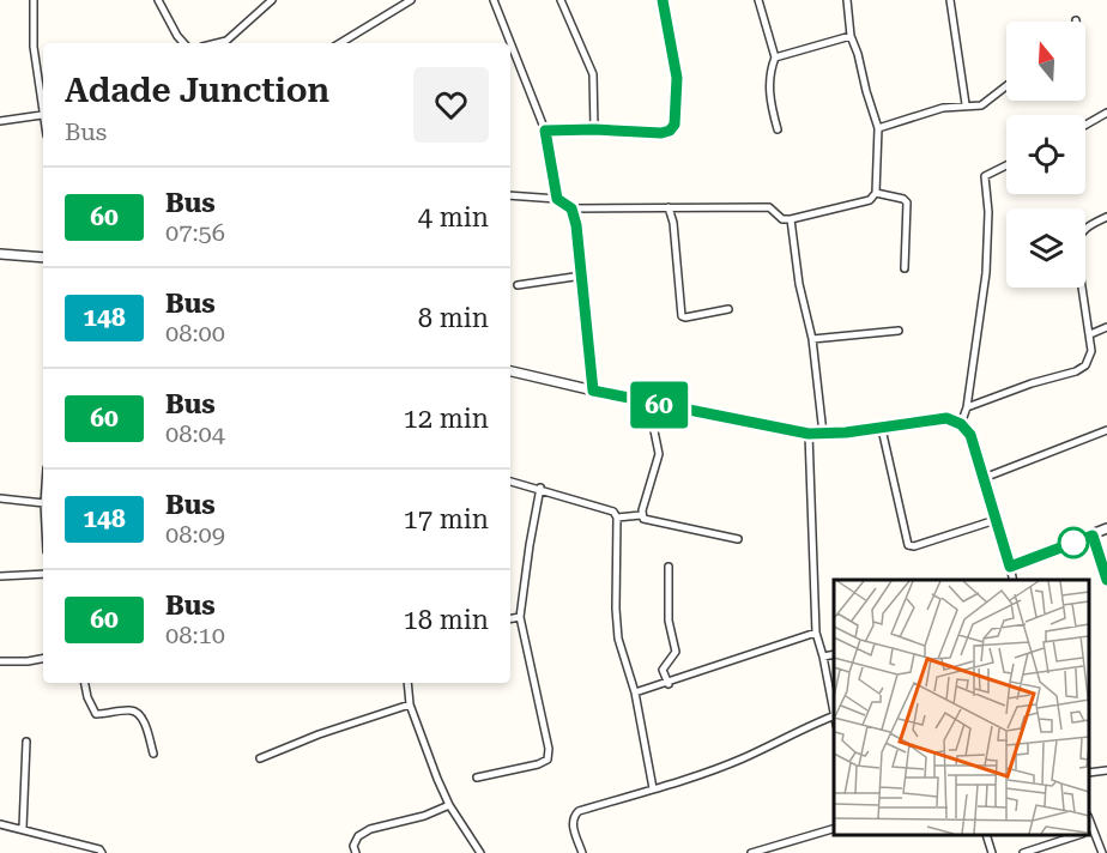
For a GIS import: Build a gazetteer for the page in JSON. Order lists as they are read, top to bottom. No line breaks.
{"lines":["bus line 60"],"north":"top","page":{"on_map":"60","heading":["Adade Junction","Bus"],"list":[{"mark":"60","name":"Bus","note":"07:56","value":"4 min"},{"mark":"148","name":"Bus","note":"08:00","value":"8 min"},{"mark":"60","name":"Bus","note":"08:04","value":"12 min"},{"mark":"148","name":"Bus","note":"08:09","value":"17 min"},{"mark":"60","name":"Bus","note":"08:10","value":"18 min"}]}}
